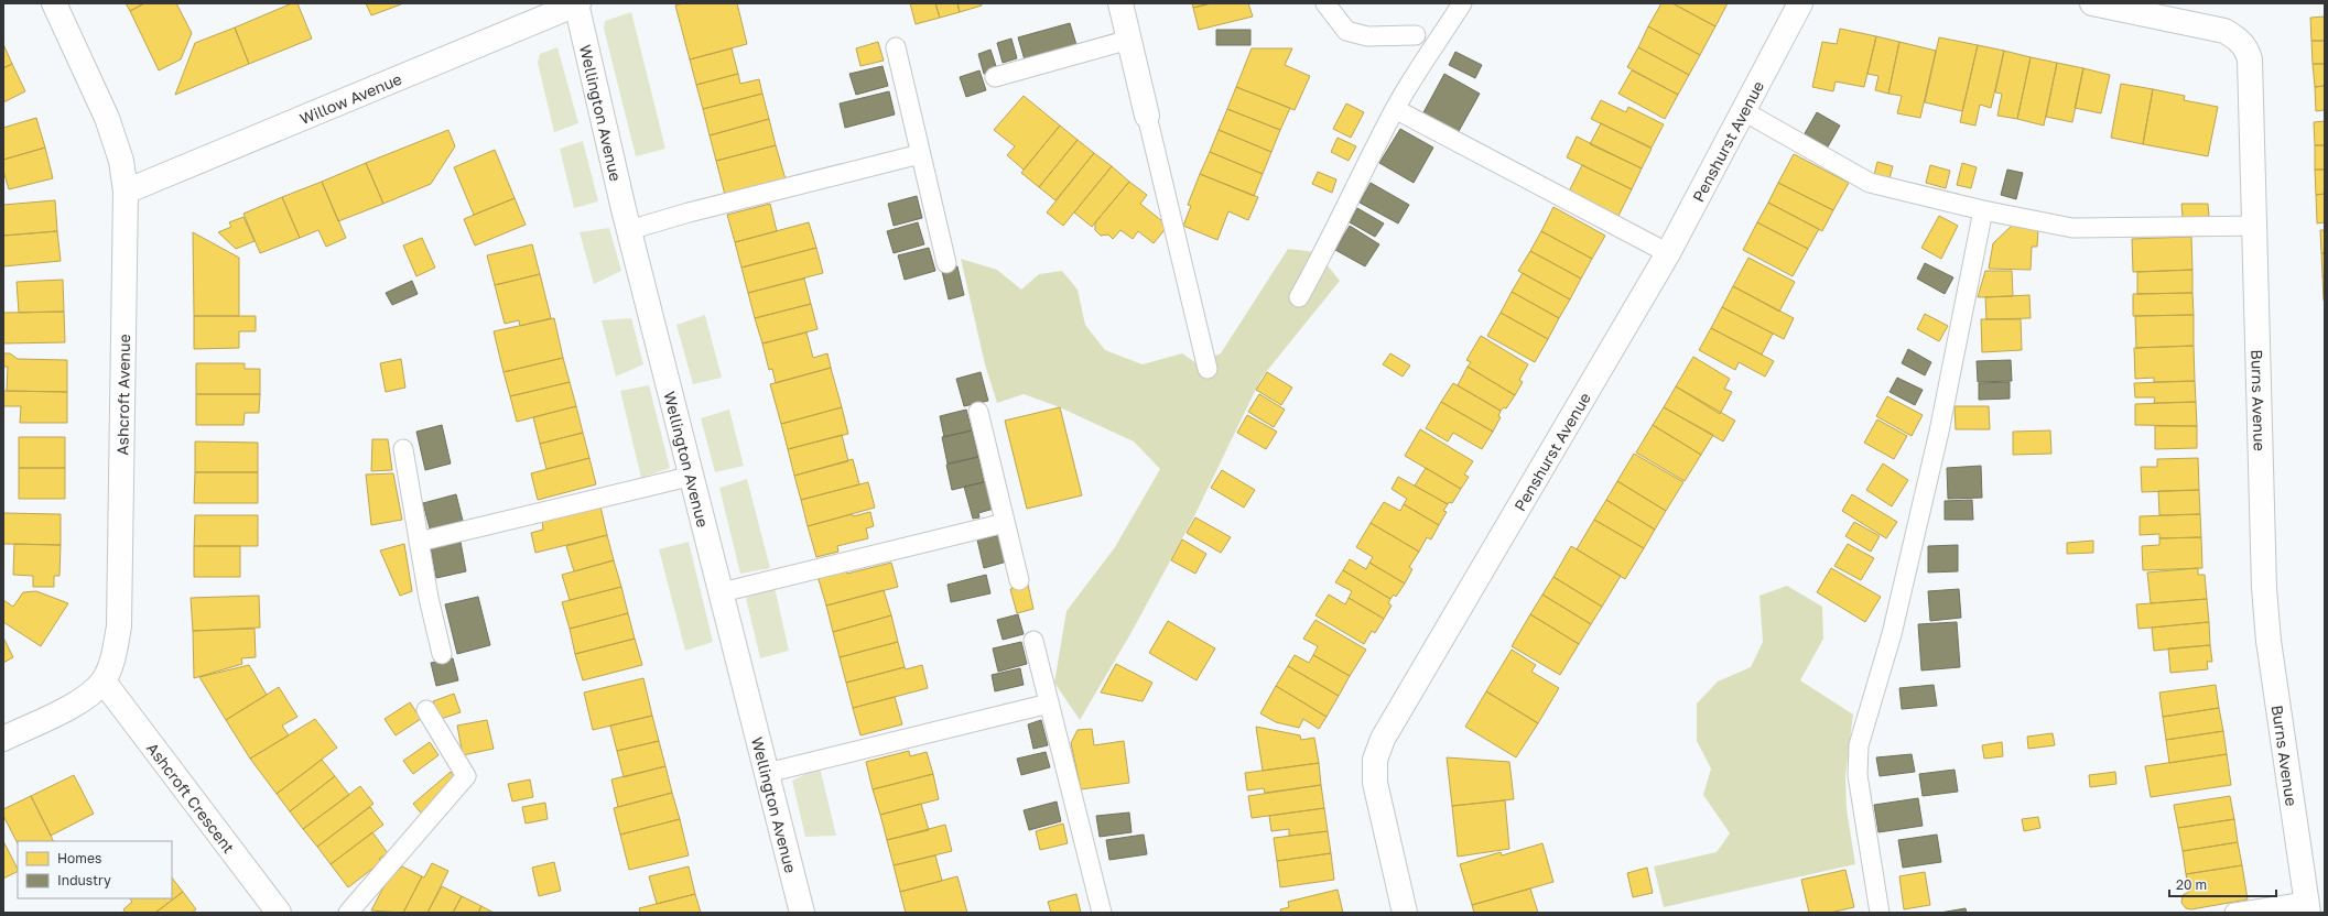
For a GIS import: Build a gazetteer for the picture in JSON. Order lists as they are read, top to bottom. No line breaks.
{"streets":{"street":["Willow Avenue","Wellington Avenue","Penshurst Avenue","Ashcroft Avenue","Burns Avenue","Ashcroft Crescent"]},"crossings":[["Willow Avenue","Wellington Avenue"],["Willow Avenue","Ashcroft Avenue"],["Ashcroft Avenue","Ashcroft Crescent"]],"legend":["Homes","Industry"],"scale_bar":"20 m"}
